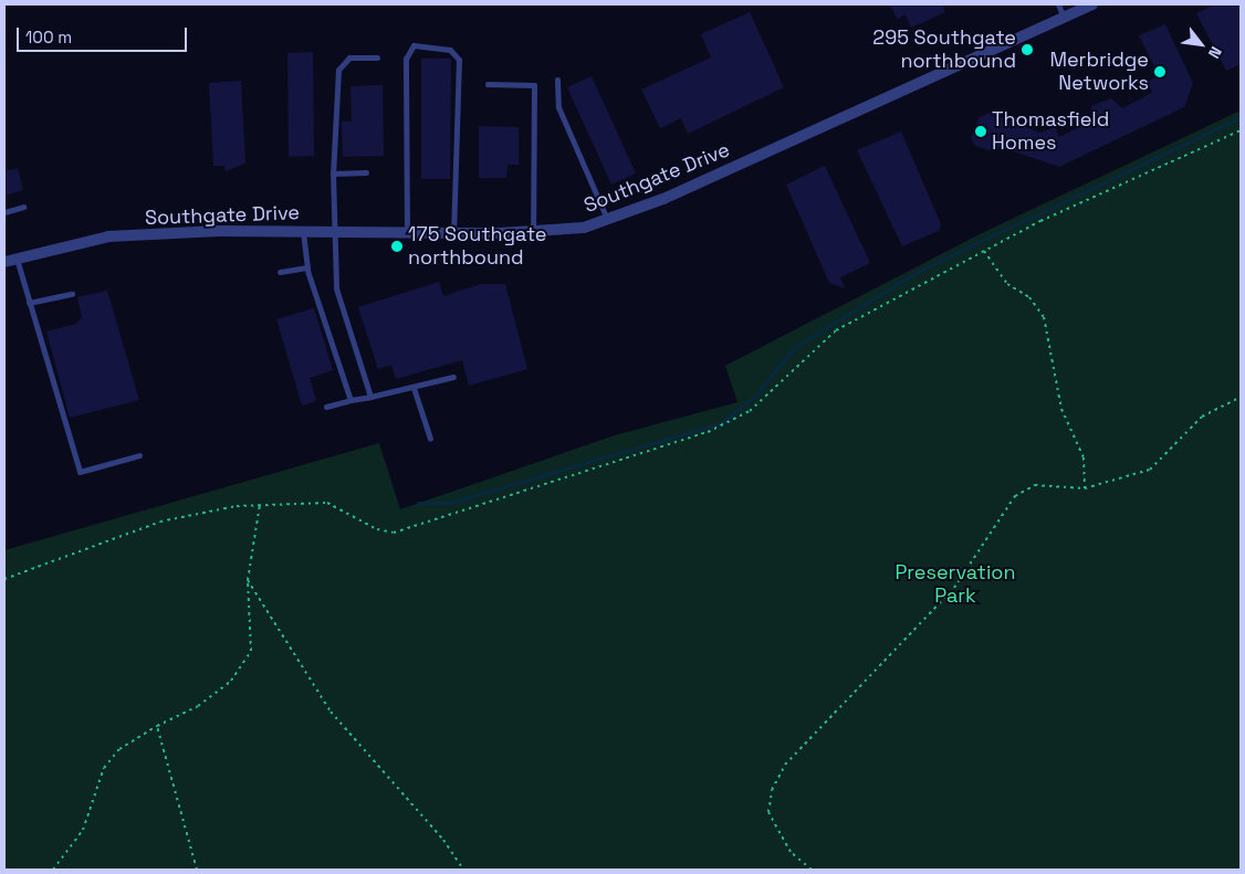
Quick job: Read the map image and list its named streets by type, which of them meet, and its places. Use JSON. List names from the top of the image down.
{
  "streets": {
    "street": ["Southgate Drive"]
  },
  "parks": ["Preservation Park"],
  "places": [
    "295 Southgate northbound",
    "Merbridge Networks",
    "Thomasfield Homes",
    "175 Southgate northbound"
  ],
  "scale_bar": "100 m",
  "north": "bottom right"
}
